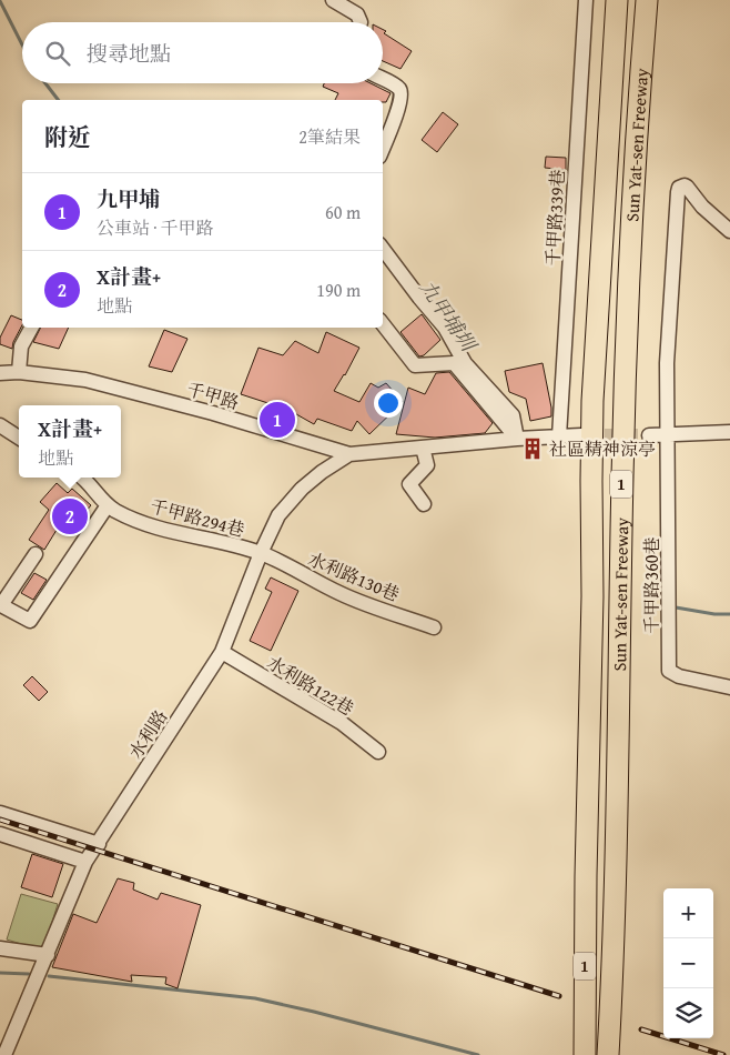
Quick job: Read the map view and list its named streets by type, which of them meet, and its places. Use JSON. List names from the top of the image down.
{
  "streets": {
    "highway": ["Sun Yat-sen Freeway", "1"],
    "street": [
      "千甲路339巷",
      "千甲路",
      "千甲路294巷",
      "水利路130巷",
      "千甲路360巷",
      "水利路122巷",
      "水利路"
    ]
  },
  "crossings": [
    ["千甲路339巷", "千甲路"],
    ["千甲路", "水利路"],
    ["千甲路294巷", "水利路130巷"],
    ["千甲路294巷", "水利路"],
    ["水利路130巷", "水利路"],
    ["水利路122巷", "水利路"]
  ],
  "water": ["九甲埔圳"],
  "places": {
    "building": ["社區精神涼亭"]
  },
  "page": {
    "search": "搜尋地點",
    "heading": ["附近", "2筆結果"],
    "list": [
      {
        "mark": "1",
        "name": "九甲埔",
        "note": "公車站 · 千甲路",
        "value": "60 m"
      },
      {
        "mark": "2",
        "name": "X計畫+",
        "note": "地點",
        "value": "190 m"
      }
    ],
    "pins": ["1", "2"],
    "popup": ["X計畫+", "地點"],
    "map_buttons": ["+", "−"]
  }
}
